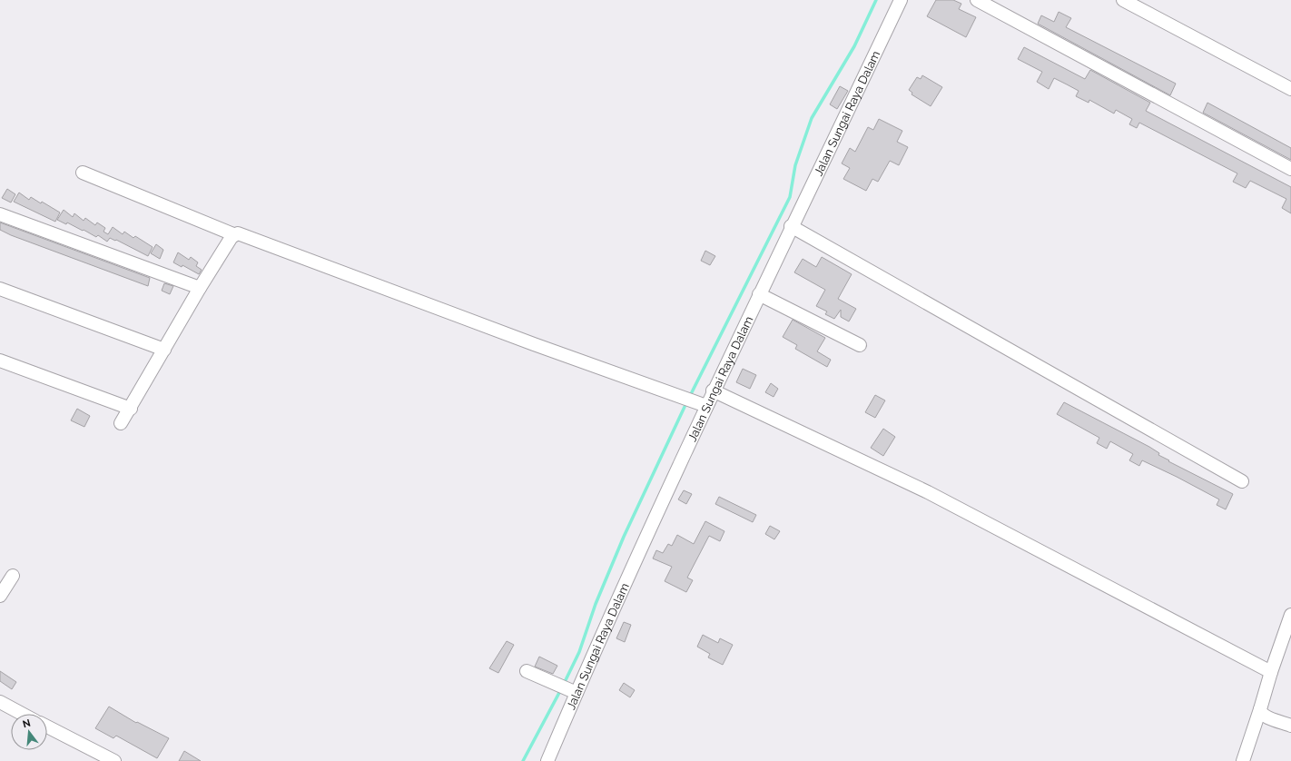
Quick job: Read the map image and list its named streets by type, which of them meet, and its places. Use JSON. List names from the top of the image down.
{
  "streets": {
    "street": ["Jalan Sungai Raya Dalam"]
  },
  "north": "top"
}
